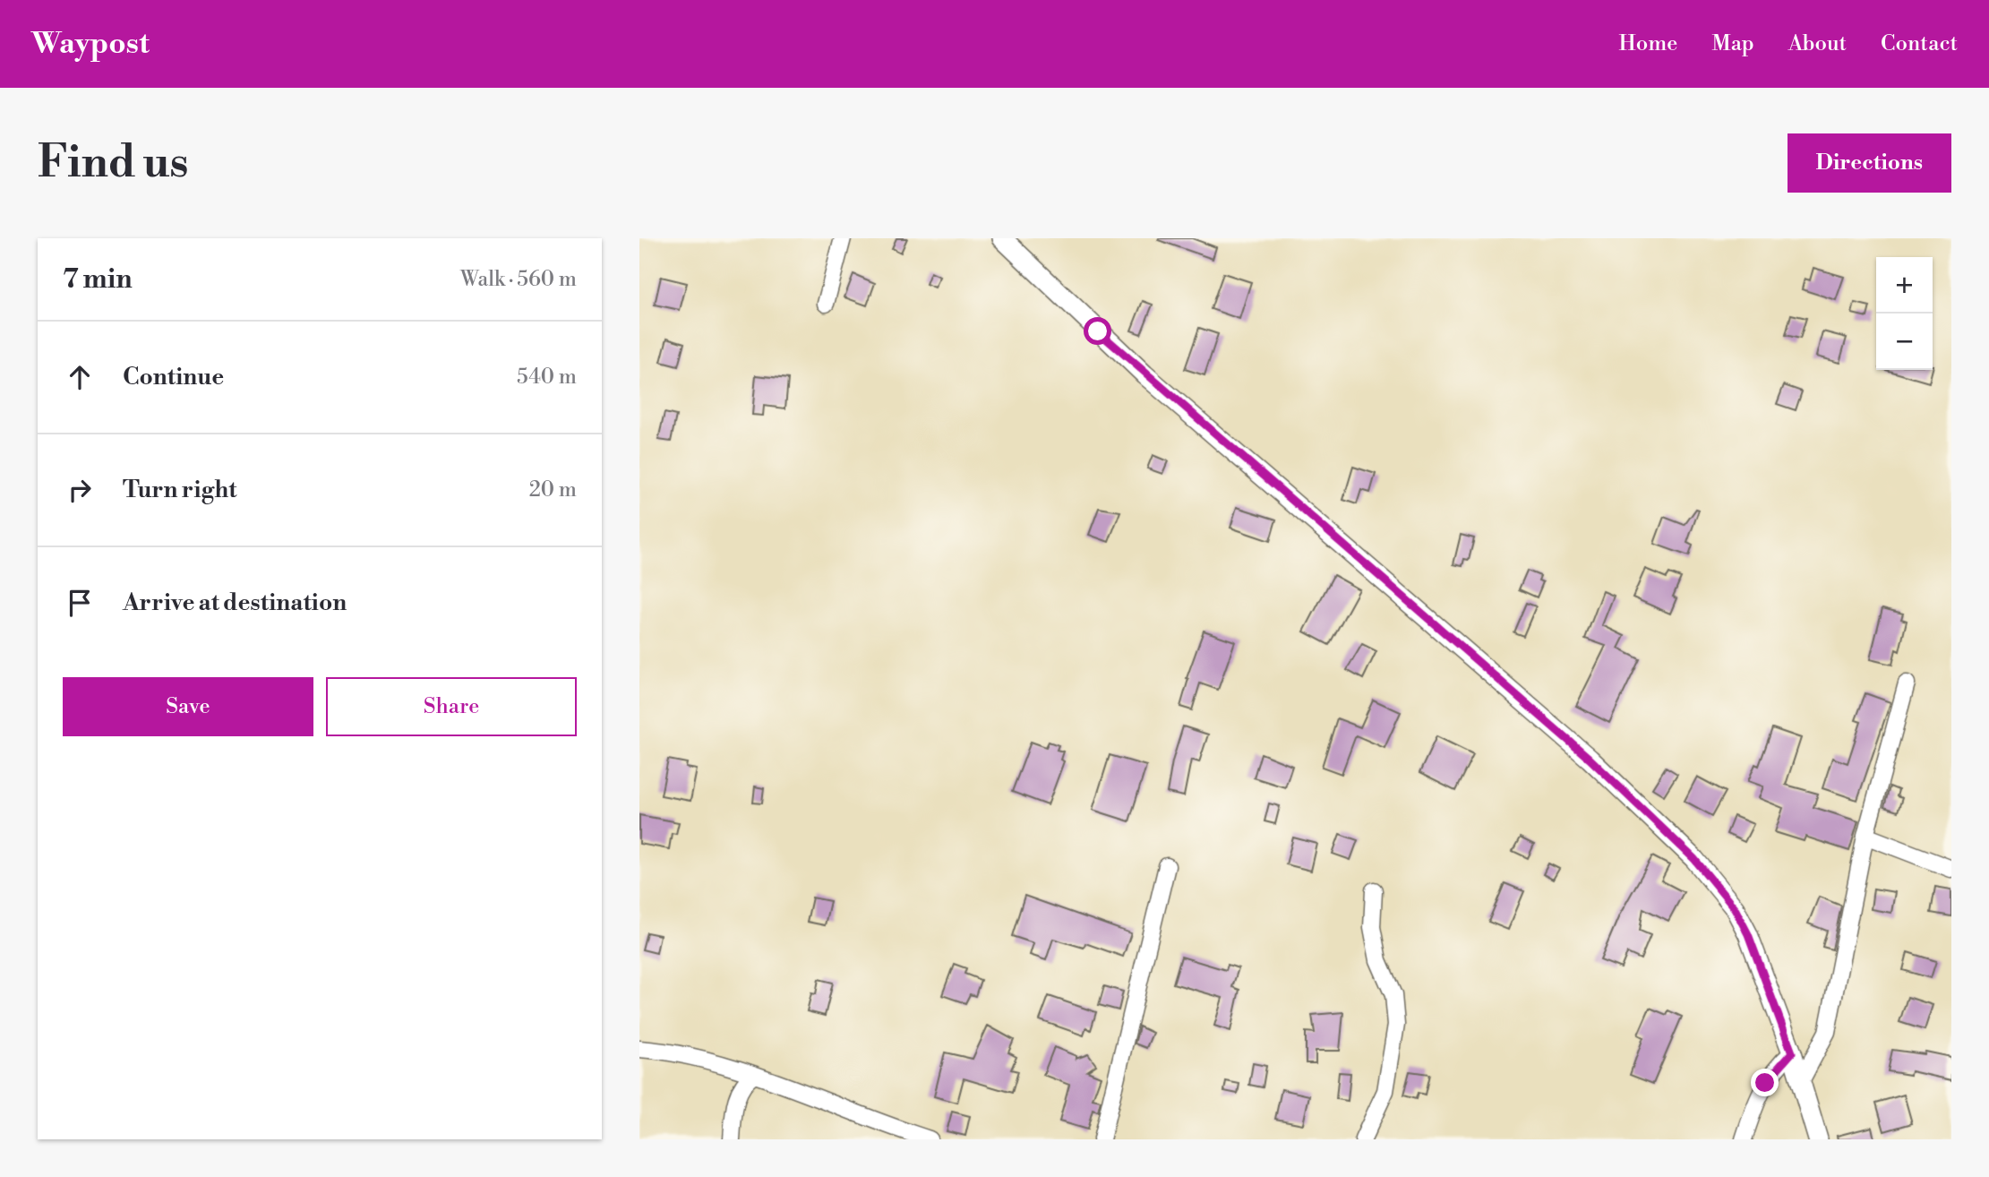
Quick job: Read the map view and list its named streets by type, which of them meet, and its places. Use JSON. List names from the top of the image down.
{
  "page": {
    "header": "Waypost",
    "nav": [
      "Home",
      "Map",
      "About",
      "Contact"
    ],
    "buttons": [
      "Directions",
      ["Save", "Share"]
    ],
    "title": "Find us",
    "heading": ["7 min", "Walk · 560 m"],
    "map_buttons": ["+", "−"],
    "list": [
      ["Continue", "540 m"],
      ["Turn right", "20 m"],
      "Arrive at destination"
    ]
  }
}
